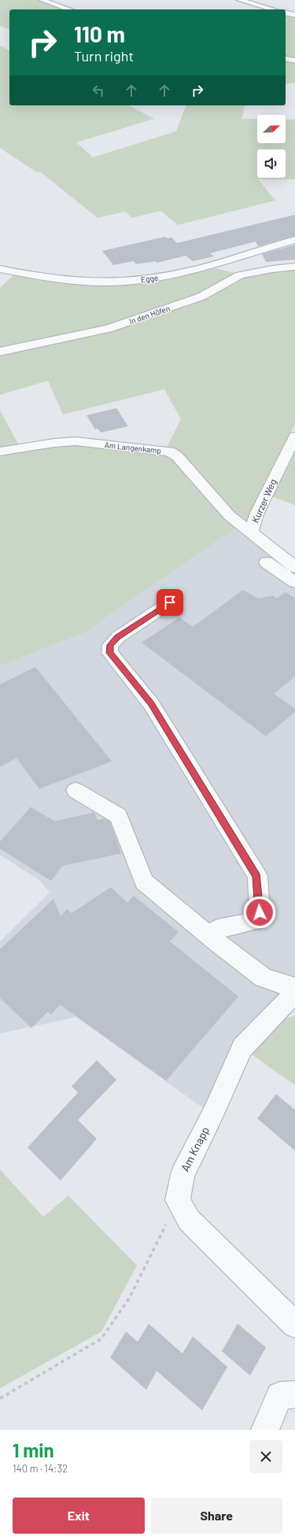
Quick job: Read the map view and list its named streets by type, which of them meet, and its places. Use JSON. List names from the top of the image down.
{
  "streets": {
    "street": [
      "Egge",
      "In den Höfen",
      "Am Langenkamp",
      "Kurzer Weg",
      "Am Knapp"
    ]
  },
  "crossings": [
    ["Am Langenkamp", "Kurzer Weg"]
  ],
  "north": "top right",
  "page": {
    "turn": ["110 m", "Turn right"],
    "heading": ["1 min", "140 m · 14:32"],
    "buttons": ["Exit", "Share"]
  }
}
